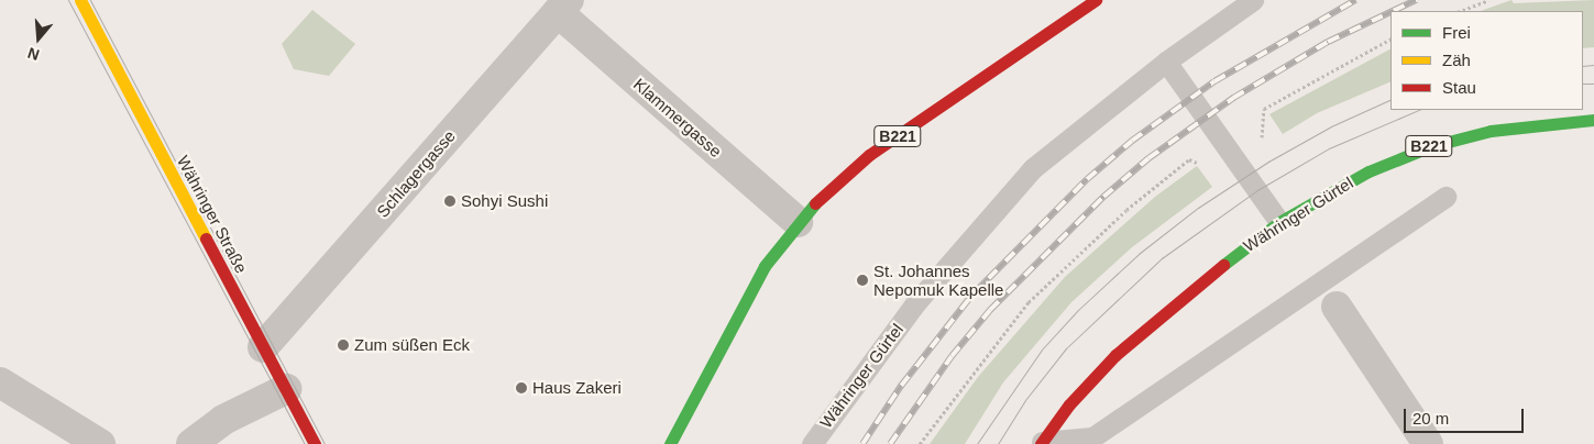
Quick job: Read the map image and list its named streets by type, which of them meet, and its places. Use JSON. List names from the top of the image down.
{
  "streets": {
    "main road": ["B221", "Währinger Straße", "Währinger Gürtel"],
    "street": ["Klammergasse", "Schlagergasse"]
  },
  "crossings": [
    ["Klammergasse", "B221"],
    ["Klammergasse", "Schlagergasse"],
    ["Schlagergasse", "Währinger Straße"]
  ],
  "places": [
    "Sohyi Sushi",
    "St. Johannes Nepomuk Kapelle",
    "Zum süßen Eck",
    "Haus Zakeri"
  ],
  "legend": ["Frei", "Zäh", "Stau"],
  "scale_bar": "20 m",
  "north": "bottom"
}
